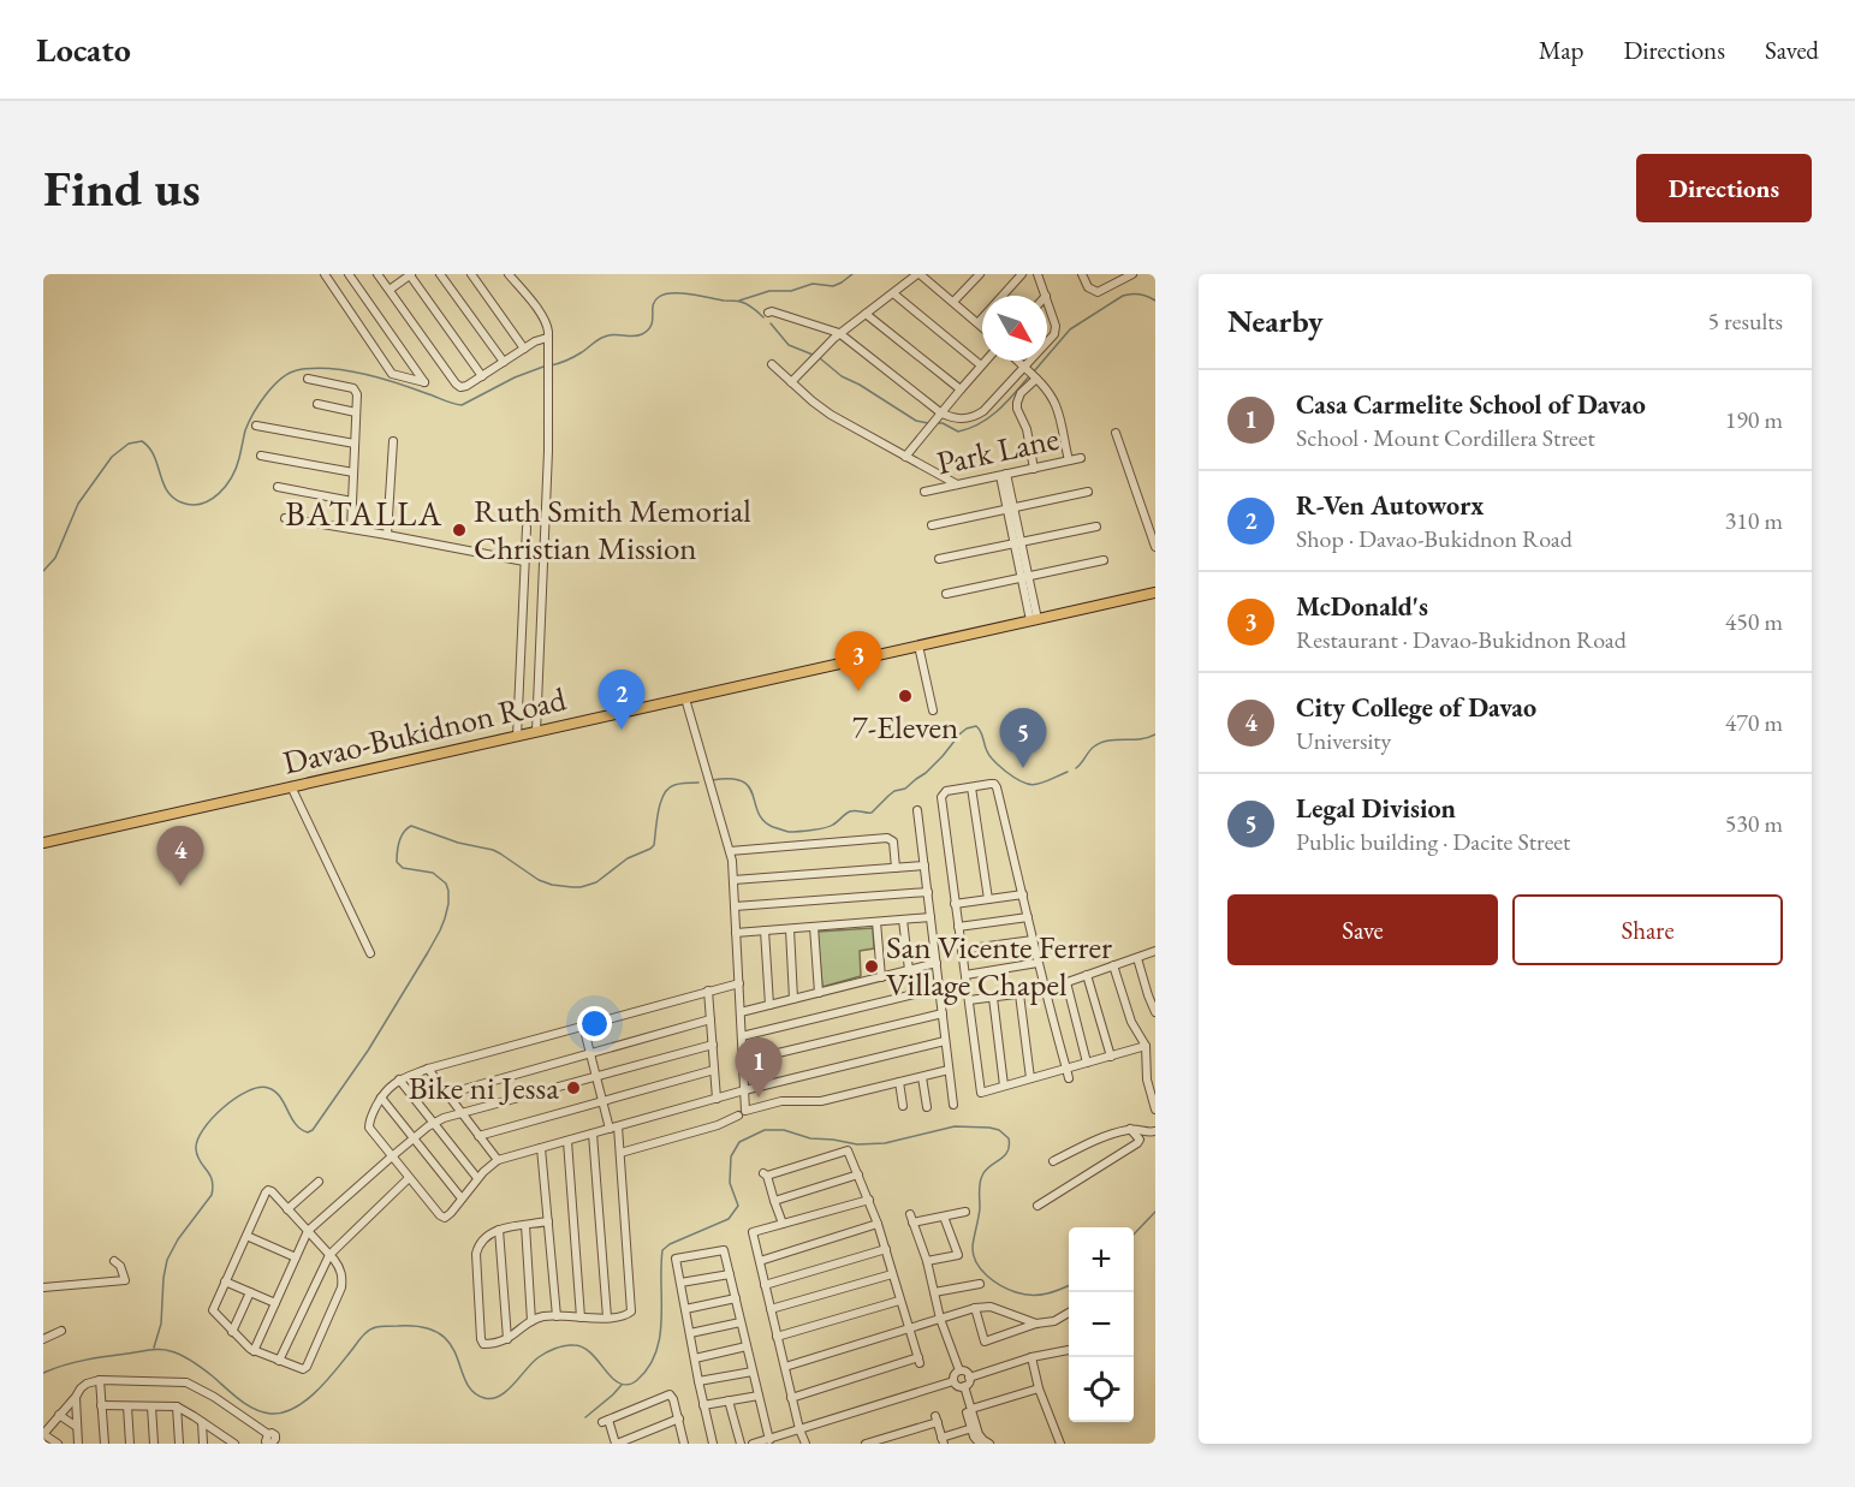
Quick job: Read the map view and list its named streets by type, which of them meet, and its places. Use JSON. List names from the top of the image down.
{
  "streets": {
    "highway": ["Davao-Bukidnon Road"],
    "street": ["Park Lane"]
  },
  "districts": ["BATALLA"],
  "places": [
    "Ruth Smith Memorial Christian Mission",
    "7-Eleven",
    "San Vicente Ferrer Village Chapel",
    "Bike ni Jessa"
  ],
  "north": "bottom right",
  "page": {
    "header": "Locato",
    "nav": ["Map", "Directions", "Saved"],
    "buttons": [
      "Directions",
      ["Save", "Share"]
    ],
    "title": "Find us",
    "heading": ["Nearby", "5 results"],
    "list": [
      {
        "mark": "1",
        "name": "Casa Carmelite School of Davao",
        "note": "School · Mount Cordillera Street",
        "value": "190 m"
      },
      {
        "mark": "2",
        "name": "R-Ven Autoworx",
        "note": "Shop · Davao-Bukidnon Road",
        "value": "310 m"
      },
      {
        "mark": "3",
        "name": "McDonald's",
        "note": "Restaurant · Davao-Bukidnon Road",
        "value": "450 m"
      },
      {
        "mark": "4",
        "name": "City College of Davao",
        "note": "University",
        "value": "470 m"
      },
      {
        "mark": "5",
        "name": "Legal Division",
        "note": "Public building · Dacite Street",
        "value": "530 m"
      }
    ],
    "pins": [
      "3",
      "2",
      "5",
      "4",
      "1"
    ],
    "map_buttons": ["+", "−"]
  }
}
